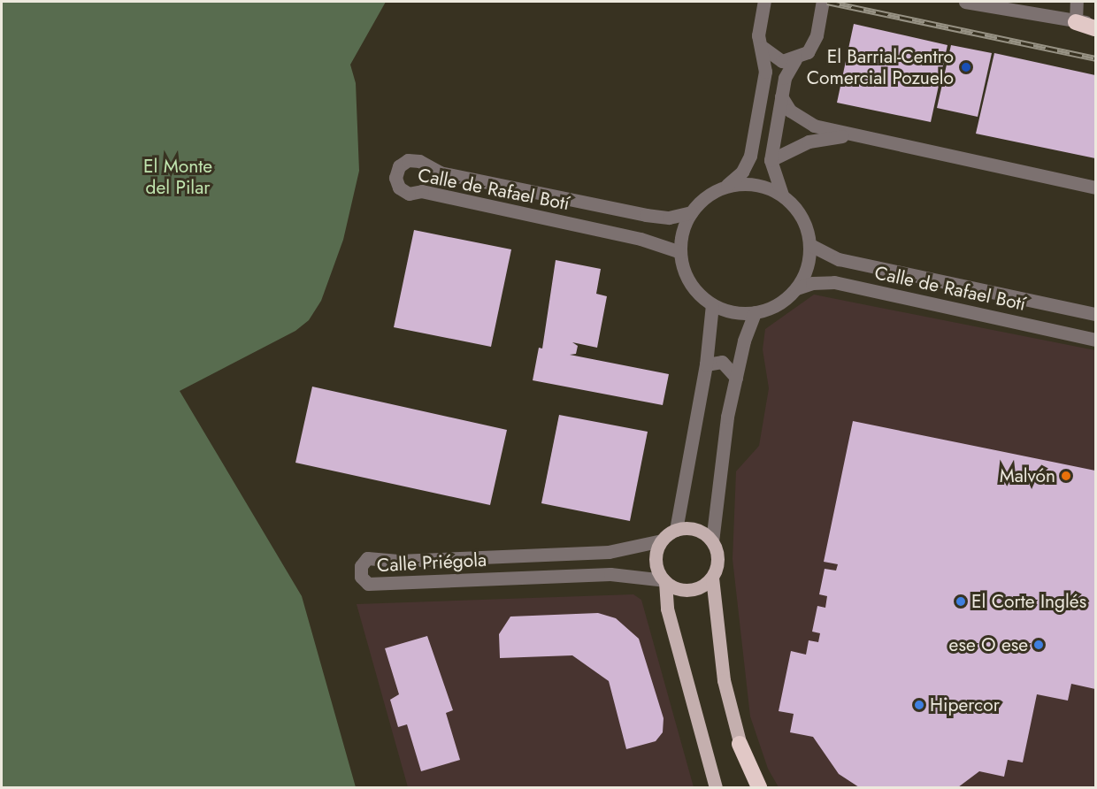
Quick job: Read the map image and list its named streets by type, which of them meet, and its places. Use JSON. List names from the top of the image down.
{
  "streets": {
    "street": ["Calle de Rafael Botí", "Calle Priégola"]
  },
  "parks": ["El Monte del Pilar"],
  "places": [
    "El Barrial-Centro Comercial Pozuelo",
    "Malvón",
    "El Corte Inglés",
    "ese O ese",
    "Hipercor"
  ]
}
